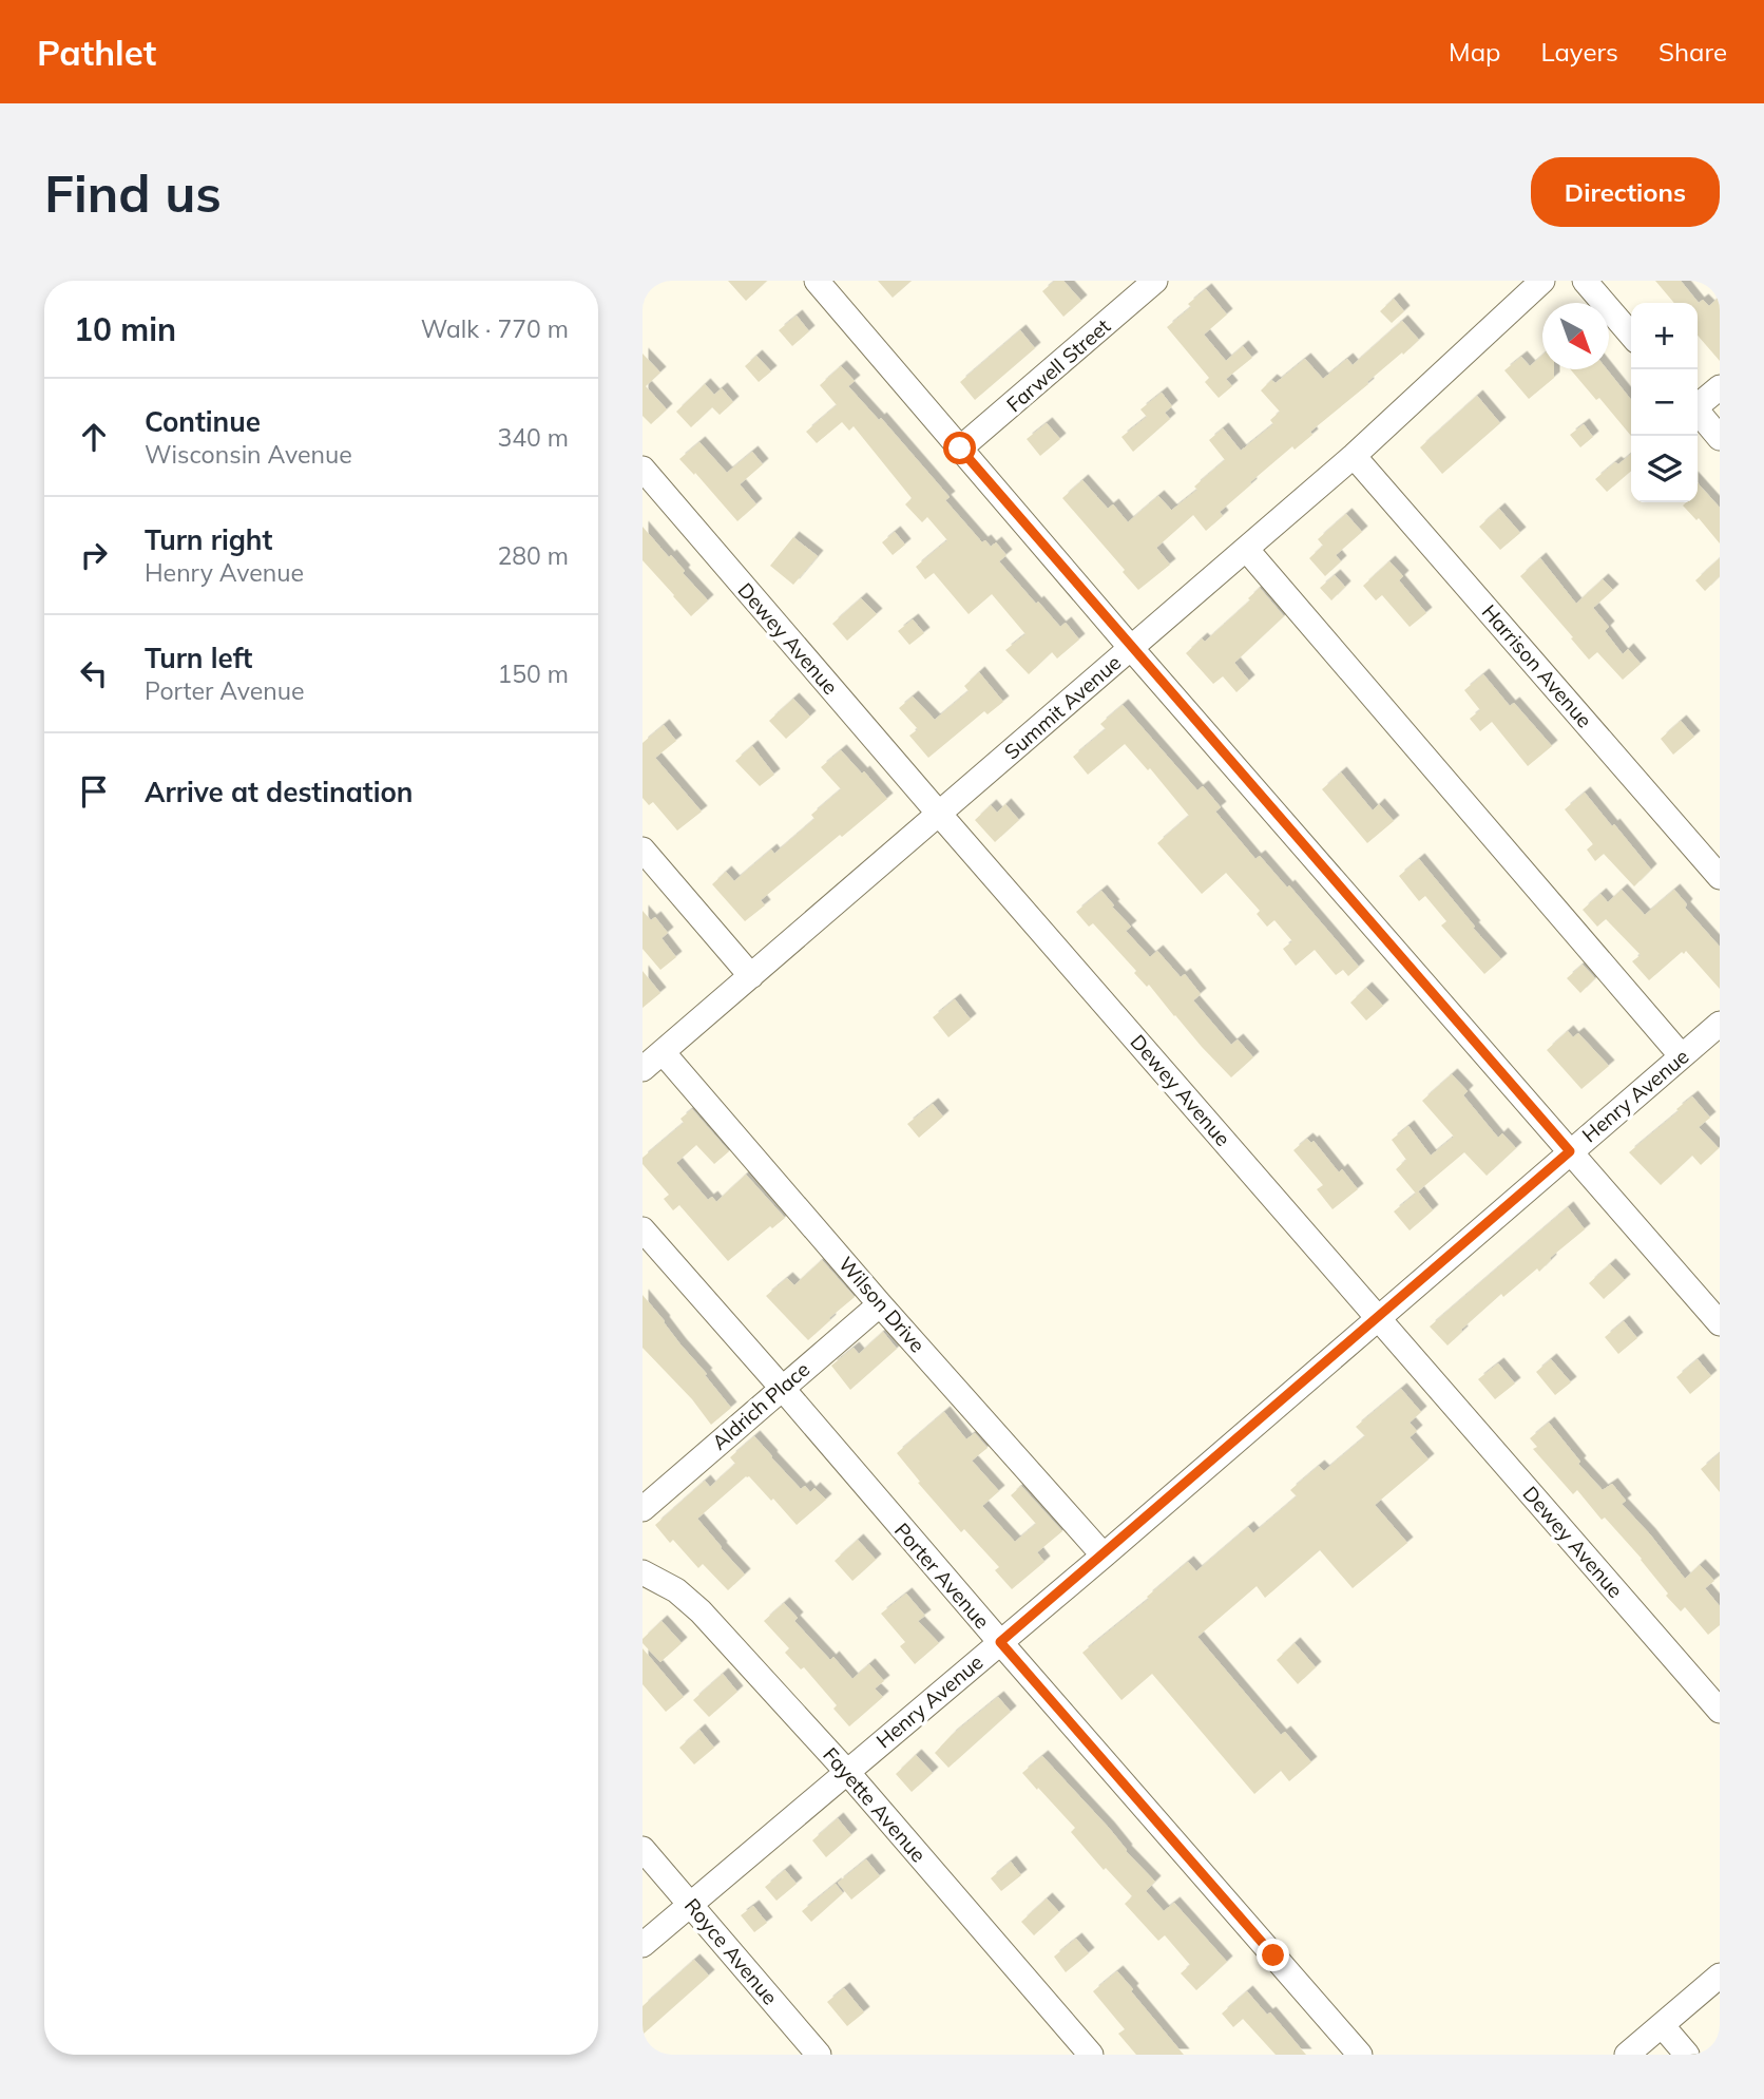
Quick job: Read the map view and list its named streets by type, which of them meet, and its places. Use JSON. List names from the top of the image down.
{
  "streets": {
    "street": [
      "Farwell Street",
      "Dewey Avenue",
      "Harrison Avenue",
      "Summit Avenue",
      "Henry Avenue",
      "Wilson Drive",
      "Aldrich Place",
      "Porter Avenue",
      "Fayette Avenue",
      "Royce Avenue"
    ]
  },
  "crossings": [
    ["Dewey Avenue", "Summit Avenue"],
    ["Dewey Avenue", "Henry Avenue"],
    ["Harrison Avenue", "Summit Avenue"],
    ["Summit Avenue", "Wilson Drive"],
    ["Henry Avenue", "Wilson Drive"],
    ["Henry Avenue", "Porter Avenue"],
    ["Henry Avenue", "Fayette Avenue"],
    ["Henry Avenue", "Royce Avenue"],
    ["Wilson Drive", "Aldrich Place"],
    ["Aldrich Place", "Porter Avenue"]
  ],
  "north": "bottom right",
  "page": {
    "header": "Pathlet",
    "nav": ["Map", "Layers", "Share"],
    "buttons": "Directions",
    "title": "Find us",
    "heading": ["10 min", "Walk · 770 m"],
    "map_buttons": ["+", "−"],
    "list": [
      ["Continue", "Wisconsin Avenue", "340 m"],
      ["Turn right", "Henry Avenue", "280 m"],
      ["Turn left", "Porter Avenue", "150 m"],
      "Arrive at destination"
    ]
  }
}
